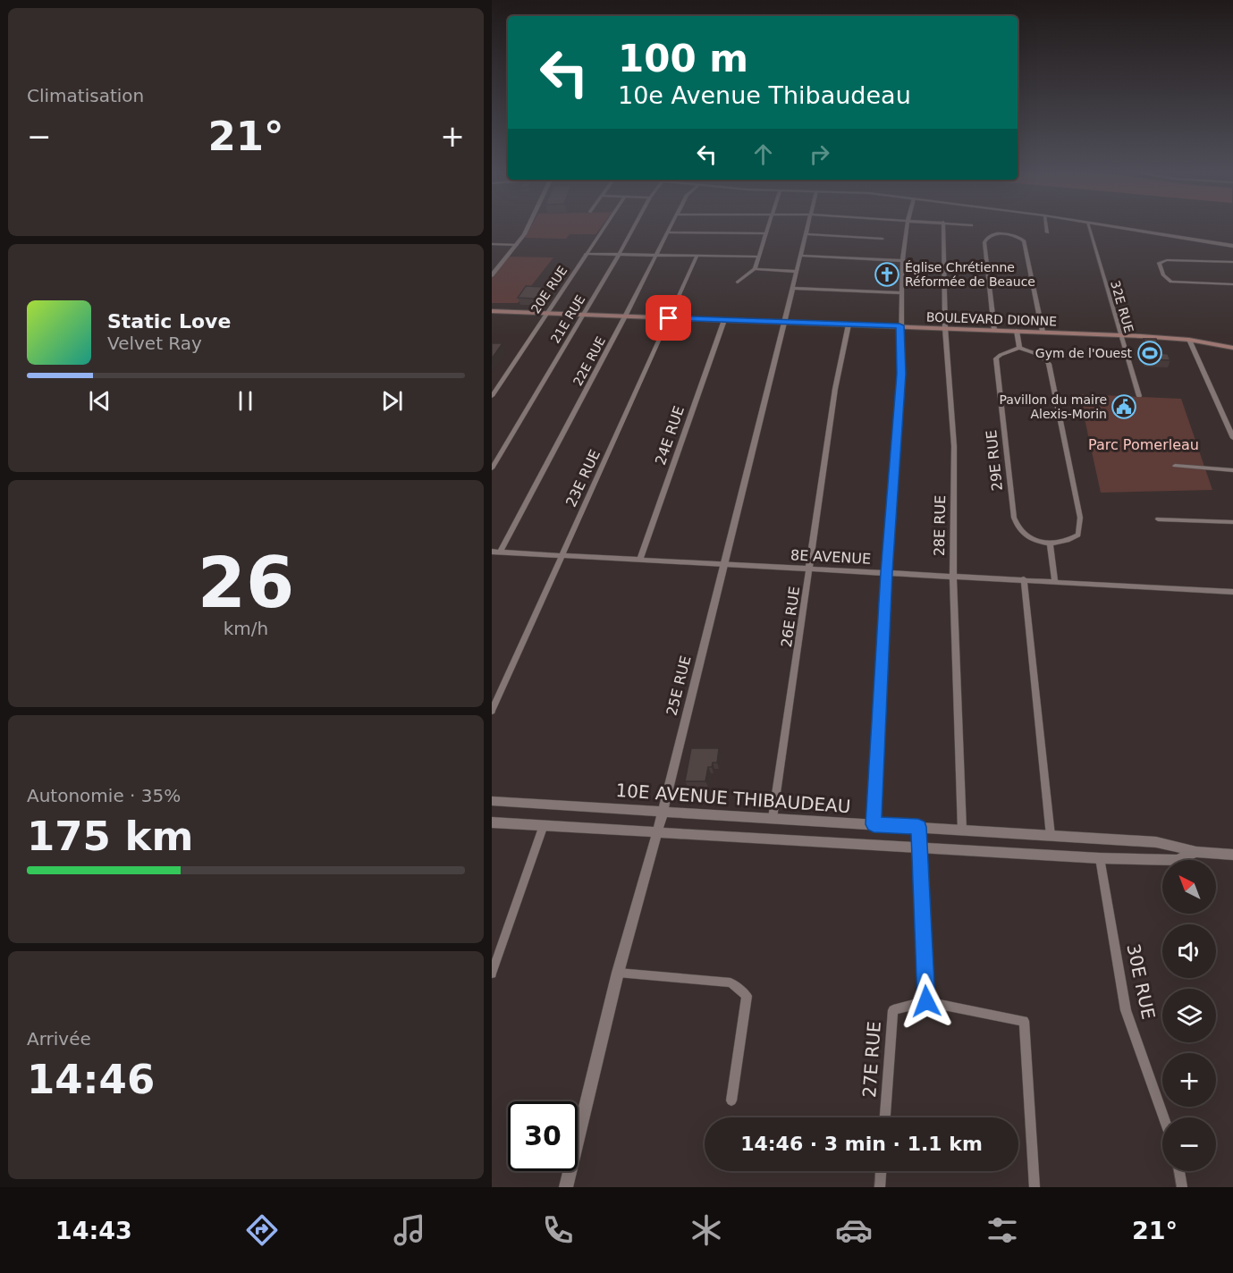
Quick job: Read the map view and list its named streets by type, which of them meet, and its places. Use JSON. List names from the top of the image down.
{
  "streets": {
    "main road": ["BOULEVARD DIONNE"],
    "street": [
      "20E RUE",
      "32E RUE",
      "21E RUE",
      "22E RUE",
      "24E RUE",
      "29E RUE",
      "23E RUE",
      "28E RUE",
      "8E AVENUE",
      "26E RUE",
      "25E RUE",
      "10E AVENUE THIBAUDEAU",
      "30E RUE",
      "27E RUE"
    ]
  },
  "crossings": [
    ["20E RUE", "BOULEVARD DIONNE"],
    ["32E RUE", "BOULEVARD DIONNE"],
    ["21E RUE", "BOULEVARD DIONNE"],
    ["BOULEVARD DIONNE", "22E RUE"],
    ["BOULEVARD DIONNE", "24E RUE"],
    ["BOULEVARD DIONNE", "23E RUE"],
    ["BOULEVARD DIONNE", "28E RUE"],
    ["BOULEVARD DIONNE", "26E RUE"],
    ["BOULEVARD DIONNE", "25E RUE"],
    ["22E RUE", "8E AVENUE"],
    ["24E RUE", "8E AVENUE"],
    ["23E RUE", "8E AVENUE"],
    ["28E RUE", "8E AVENUE"],
    ["28E RUE", "10E AVENUE THIBAUDEAU"],
    ["8E AVENUE", "26E RUE"],
    ["8E AVENUE", "25E RUE"],
    ["26E RUE", "10E AVENUE THIBAUDEAU"],
    ["25E RUE", "10E AVENUE THIBAUDEAU"],
    ["10E AVENUE THIBAUDEAU", "30E RUE"]
  ],
  "parks": ["Parc Pomerleau"],
  "places": {
    "church": ["Église Chrétienne Réformée de Beauce"],
    "sports": ["Gym de l'Ouest"],
    "public building": ["Pavillon du maire Alexis-Morin"]
  },
  "north": "top left",
  "page": {
    "tile": [
      "Climatisation",
      ["26", "km/h"],
      ["Autonomie · 35%", "175 km"],
      ["Arrivée", "14:46"]
    ],
    "turn": ["100 m", "10e Avenue Thibaudeau"],
    "heat": ["−", "21°", "+"],
    "song": ["Static Love", "Velvet Ray"],
    "map_buttons": ["+", "−"],
    "limit": "30",
    "trip": "14:46 · 3 min · 1.1 km",
    "tabs": ["14:43", "21°"]
  }
}
